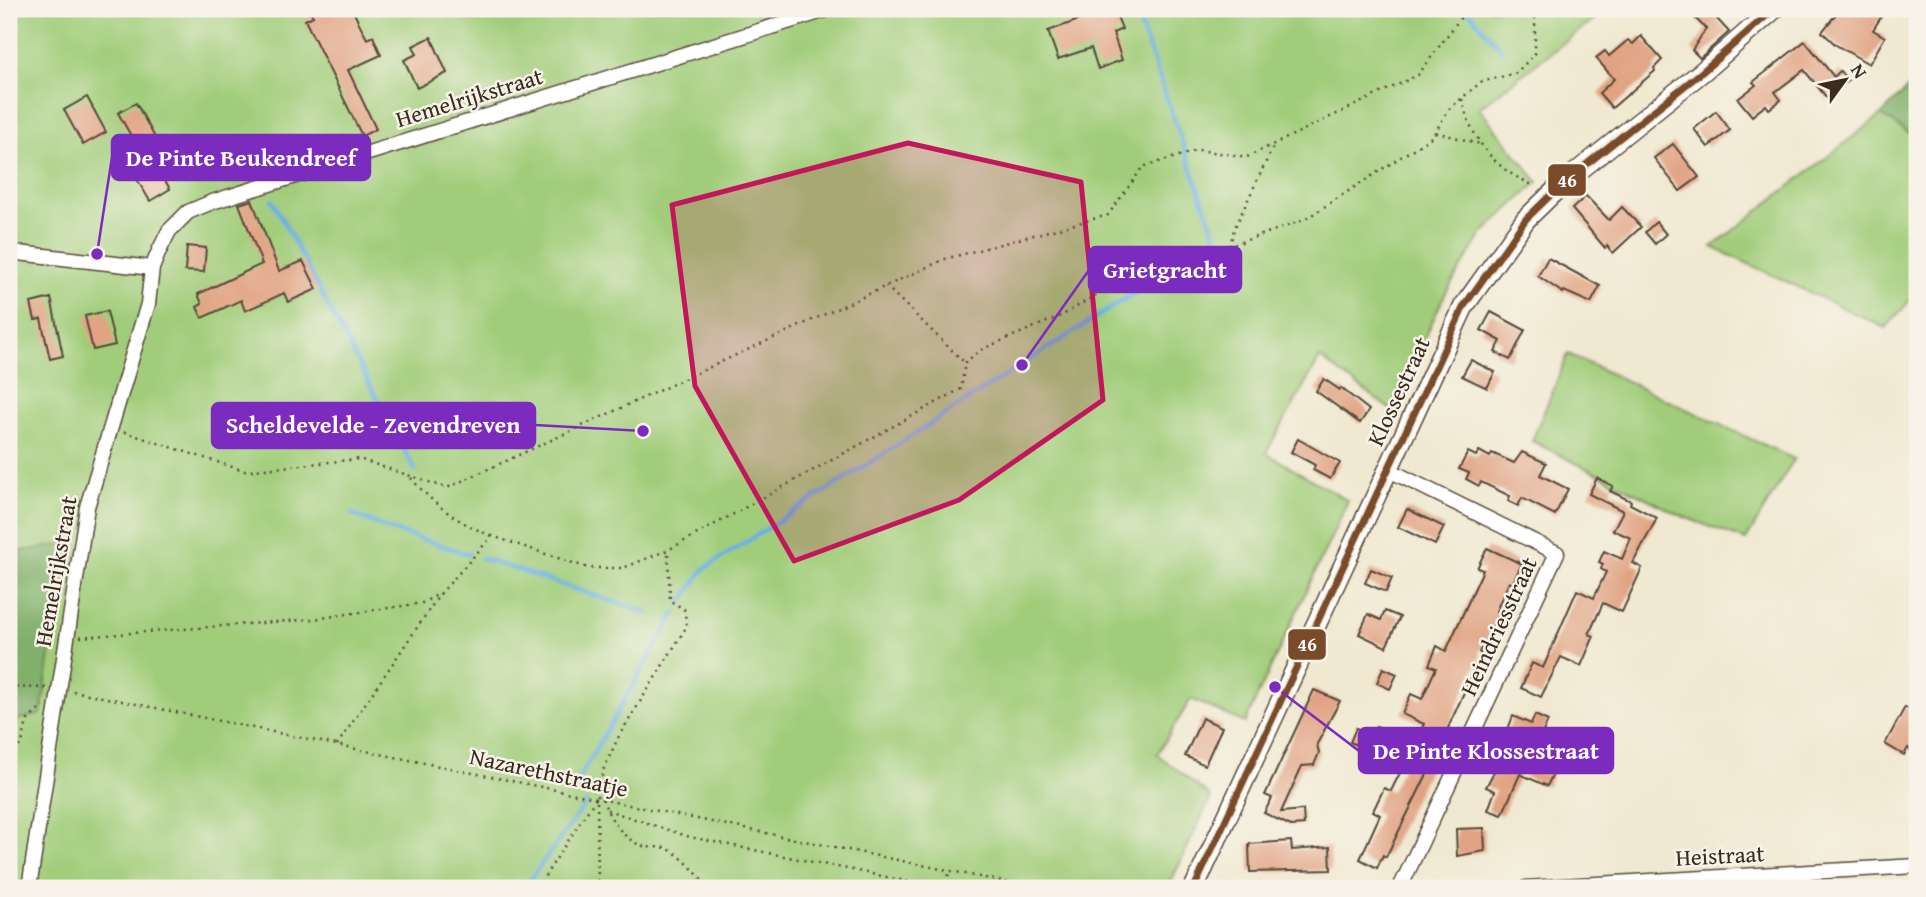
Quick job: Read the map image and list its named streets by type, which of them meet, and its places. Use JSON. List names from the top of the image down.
{
  "streets": {
    "street": [
      "Hemelrijkstraat",
      "Klossestraat",
      "Heindriesstraat",
      "Heistraat"
    ],
    "path": ["Nazarethstraatje"]
  },
  "crossings": [
    ["Hemelrijkstraat", "Nazarethstraatje"],
    ["Klossestraat", "Heindriesstraat"]
  ],
  "places": [
    "De Pinte Beukendreef",
    "Grietgracht",
    "Scheldevelde - Zevendreven",
    "De Pinte Klossestraat"
  ],
  "lines": ["transit line 46"],
  "north": "top right"
}
